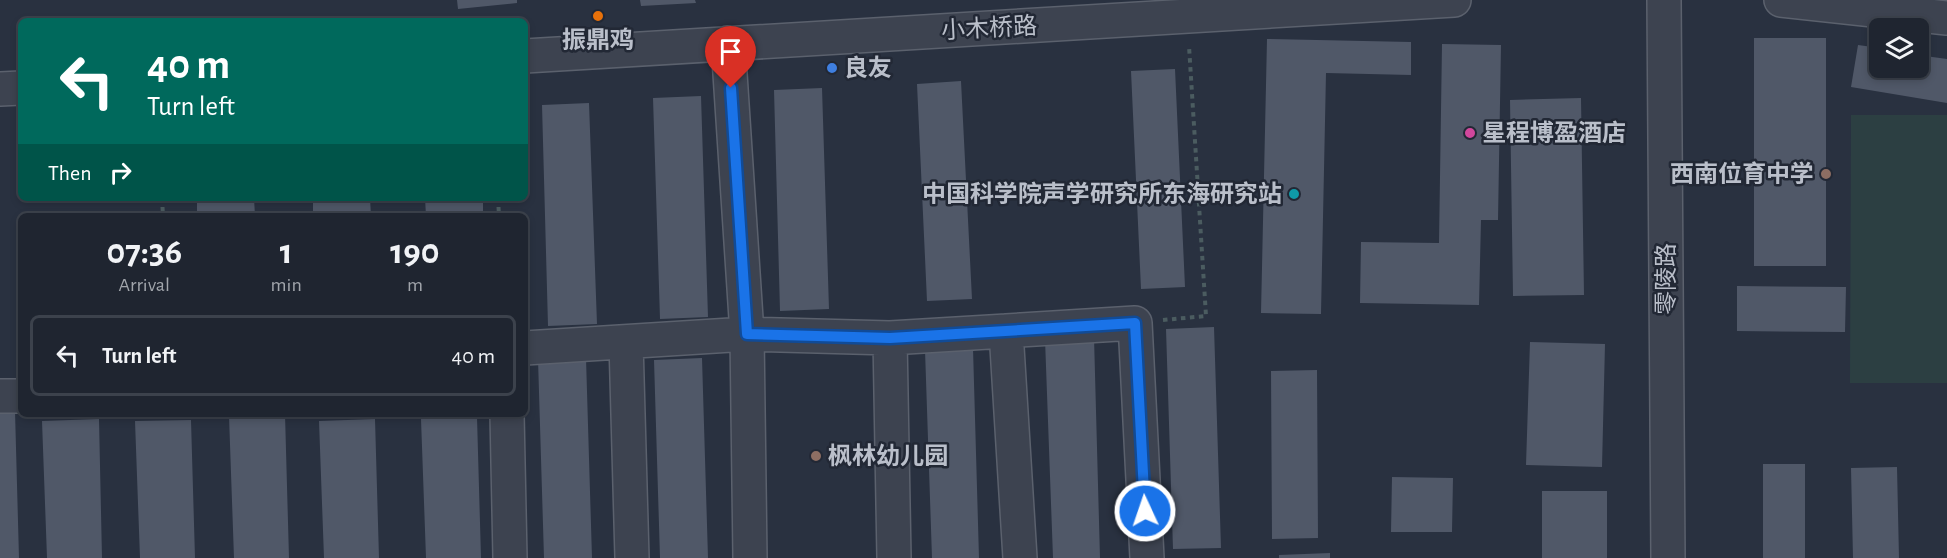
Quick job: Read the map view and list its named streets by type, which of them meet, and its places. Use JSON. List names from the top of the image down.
{
  "streets": {
    "street": ["小木桥路", "零陵路"]
  },
  "places": [
    "振鼎鸡",
    "良友",
    "星程博盈酒店",
    "西南位育中学",
    "中国科学院声学研究所东海研究站",
    "枫林幼儿园"
  ],
  "page": {
    "turn": ["40 m", "Turn left"],
    "then": "Then",
    "eta": [
      "07:36",
      "Arrival",
      "1",
      "min",
      "190",
      "m"
    ],
    "list": [
      {
        "name": "Turn left",
        "value": "40 m"
      }
    ]
  }
}
